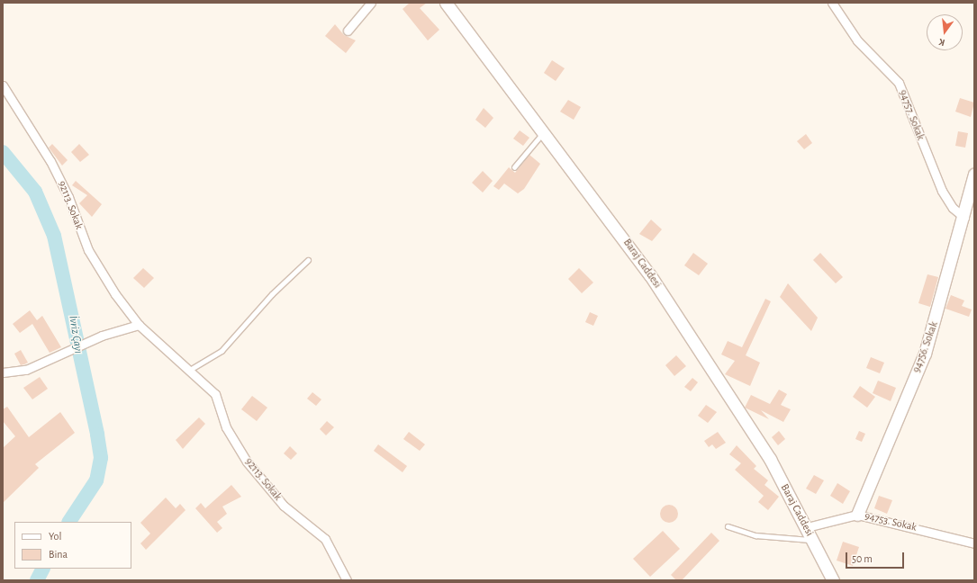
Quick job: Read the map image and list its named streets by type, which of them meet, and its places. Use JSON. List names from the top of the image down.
{
  "streets": {
    "main road": ["Baraj Caddesi", "94756. Sokak"],
    "street": ["94757. Sokak", "92113. Sokak", "94753. Sokak"]
  },
  "crossings": [
    ["94757. Sokak", "94756. Sokak"],
    ["Baraj Caddesi", "94753. Sokak"],
    ["94756. Sokak", "94753. Sokak"]
  ],
  "water": ["İvriz Çayı"],
  "legend": ["Yol", "Bina"],
  "scale_bar": "50 m",
  "north": "bottom"
}
